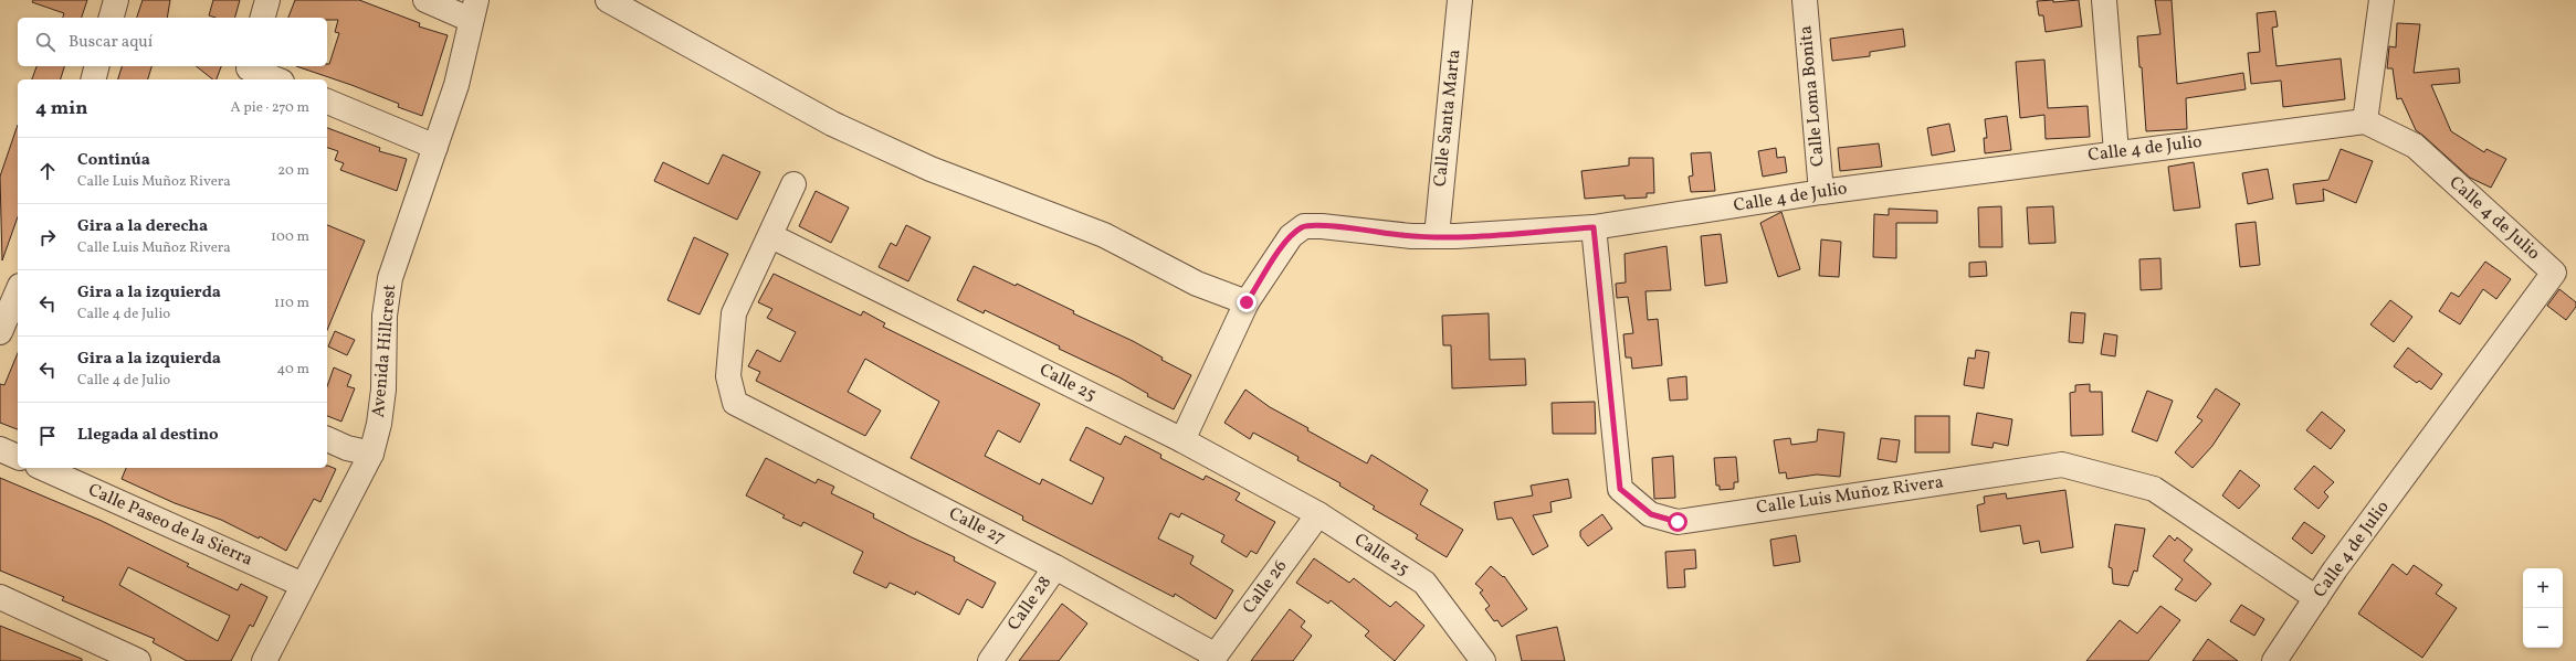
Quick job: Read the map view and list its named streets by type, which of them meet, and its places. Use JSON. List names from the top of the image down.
{
  "streets": {
    "street": [
      "Calle Loma Bonita",
      "Calle Santa Marta",
      "Calle 4 de Julio",
      "Avenida Hillcrest",
      "Calle 25",
      "Calle Luis Muñoz Rivera",
      "Calle Paseo de la Sierra",
      "Calle 27",
      "Calle 26",
      "Calle 28"
    ]
  },
  "crossings": [
    ["Calle Loma Bonita", "Calle 4 de Julio"],
    ["Calle Santa Marta", "Calle 4 de Julio"],
    ["Calle 4 de Julio", "Calle Luis Muñoz Rivera"],
    ["Avenida Hillcrest", "Calle Paseo de la Sierra"],
    ["Calle 25", "Calle 27"],
    ["Calle 25", "Calle 26"],
    ["Calle 27", "Calle 26"],
    ["Calle 27", "Calle 28"]
  ],
  "page": {
    "search": "Buscar aquí",
    "heading": ["4 min", "A pie · 270 m"],
    "list": [
      ["Continúa", "Calle Luis Muñoz Rivera", "20 m"],
      ["Gira a la derecha", "Calle Luis Muñoz Rivera", "100 m"],
      ["Gira a la izquierda", "Calle 4 de Julio", "110 m"],
      ["Gira a la izquierda", "Calle 4 de Julio", "40 m"],
      "Llegada al destino"
    ],
    "map_buttons": ["+", "−"]
  }
}
